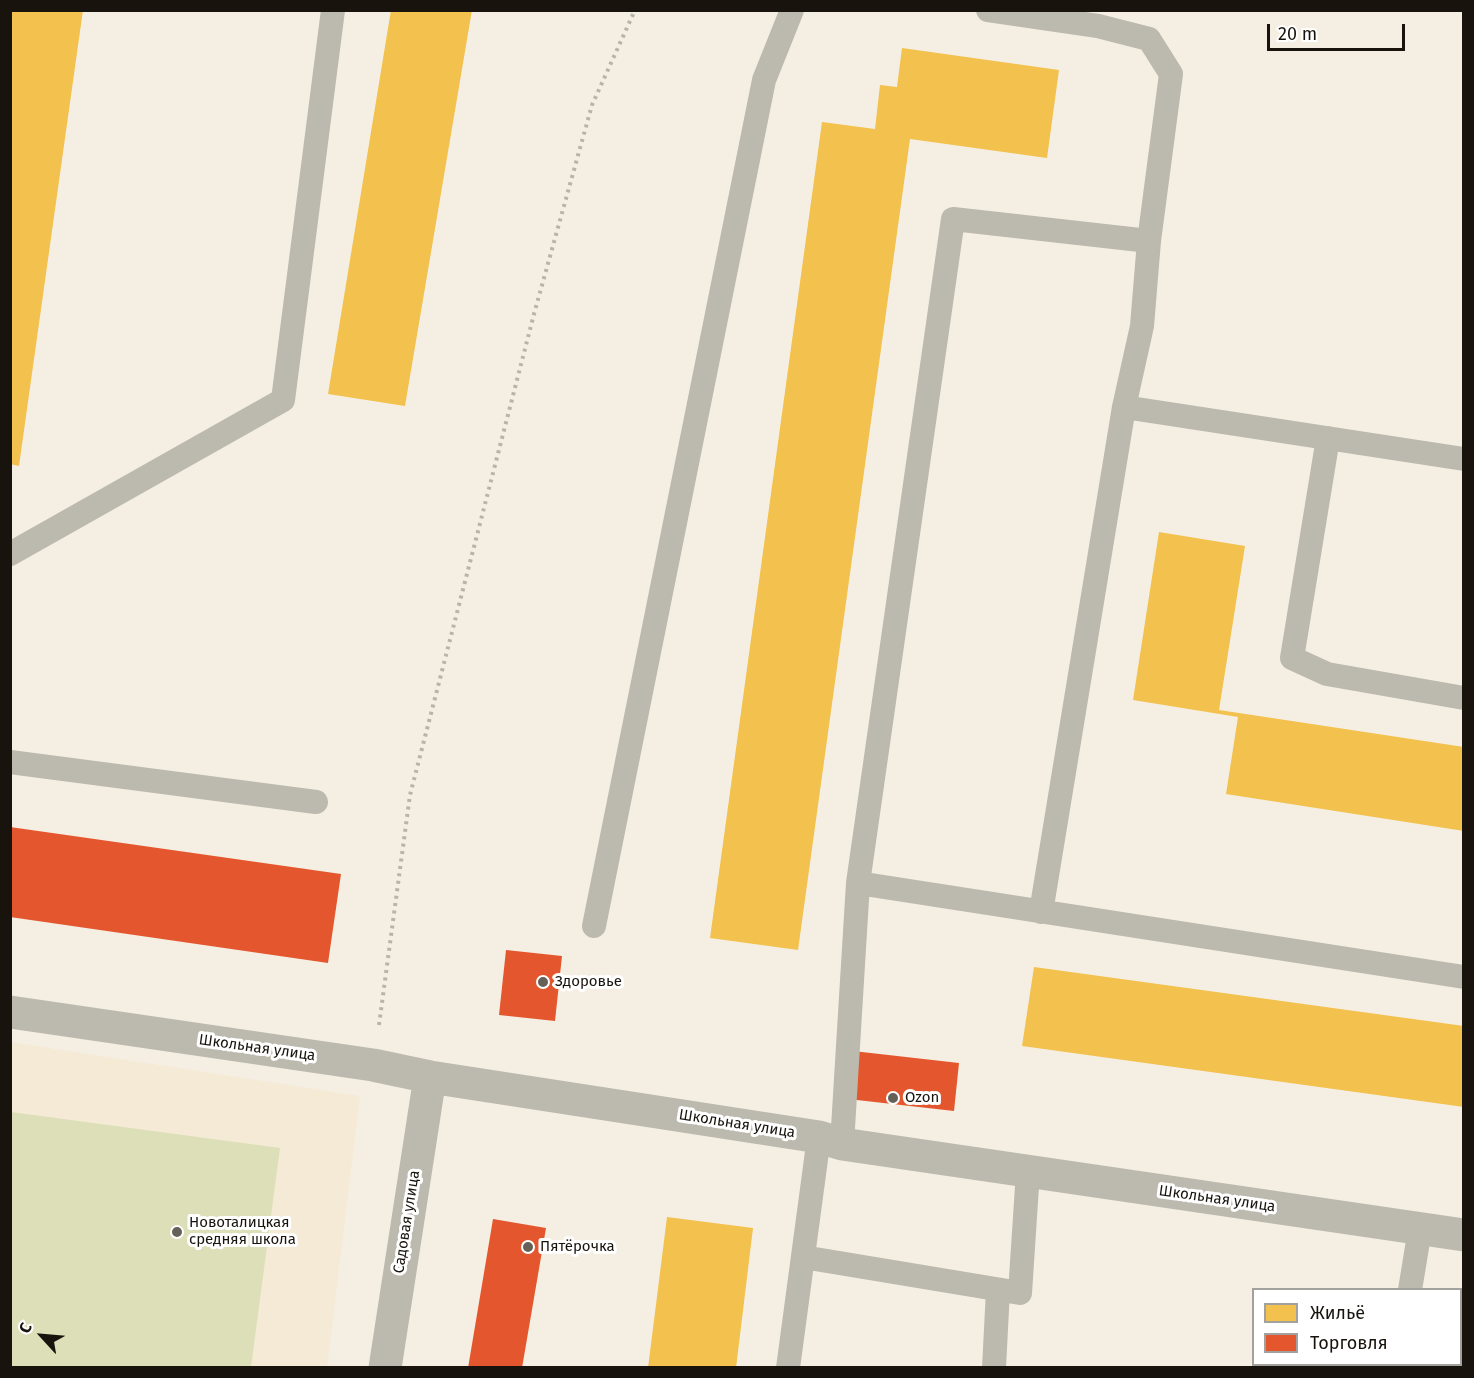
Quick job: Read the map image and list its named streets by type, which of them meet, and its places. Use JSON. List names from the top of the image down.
{
  "streets": {
    "street": ["Школьная улица", "Садовая улица"]
  },
  "crossings": [
    ["Школьная улица", "Садовая улица"]
  ],
  "places": [
    "Здоровье",
    "Ozon",
    "Новоталицкая средняя школа",
    "Пятёрочка"
  ],
  "legend": ["Жильё", "Торговля"],
  "scale_bar": "20 m",
  "north": "top left"
}
